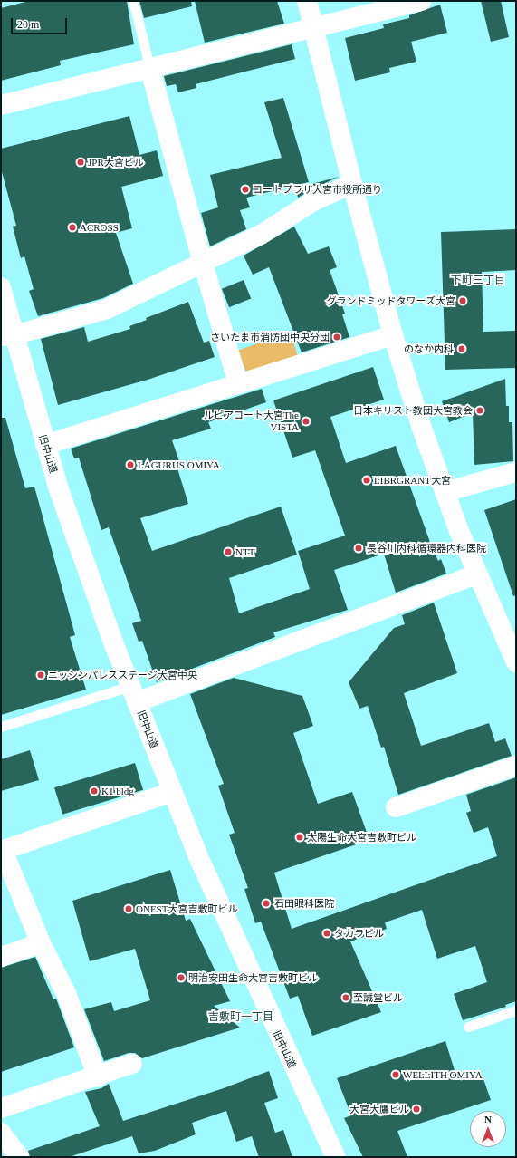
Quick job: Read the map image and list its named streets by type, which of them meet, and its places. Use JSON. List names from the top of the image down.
{
  "streets": {
    "street": ["旧中山道"]
  },
  "districts": ["下町三丁目", "吉敷町一丁目"],
  "places": [
    "JPR大宮ビル",
    "コートプラザ大宮市役所通り",
    "ACROSS",
    "グランドミッドタワーズ大宮",
    "さいたま市消防団中央分団",
    "のなか内科",
    "日本キリスト教団大宮教会",
    "ルピアコート大宮The VISTA",
    "LAGURUS OMIYA",
    "LIBRGRANT大宮",
    "長谷川内科循環器内科医院",
    "NTT",
    "ニッシンパレスステージ大宮中央",
    "K1 bldg",
    "太陽生命大宮吉敷町ビル",
    "石田眼科医院",
    "ONEST大宮吉敷町ビル",
    "タカラビル",
    "明治安田生命大宮吉敷町ビル",
    "至誠堂ビル",
    "WELLITH OMIYA",
    "大宮大鷹ビル"
  ],
  "scale_bar": "20 m",
  "north": "top"
}
